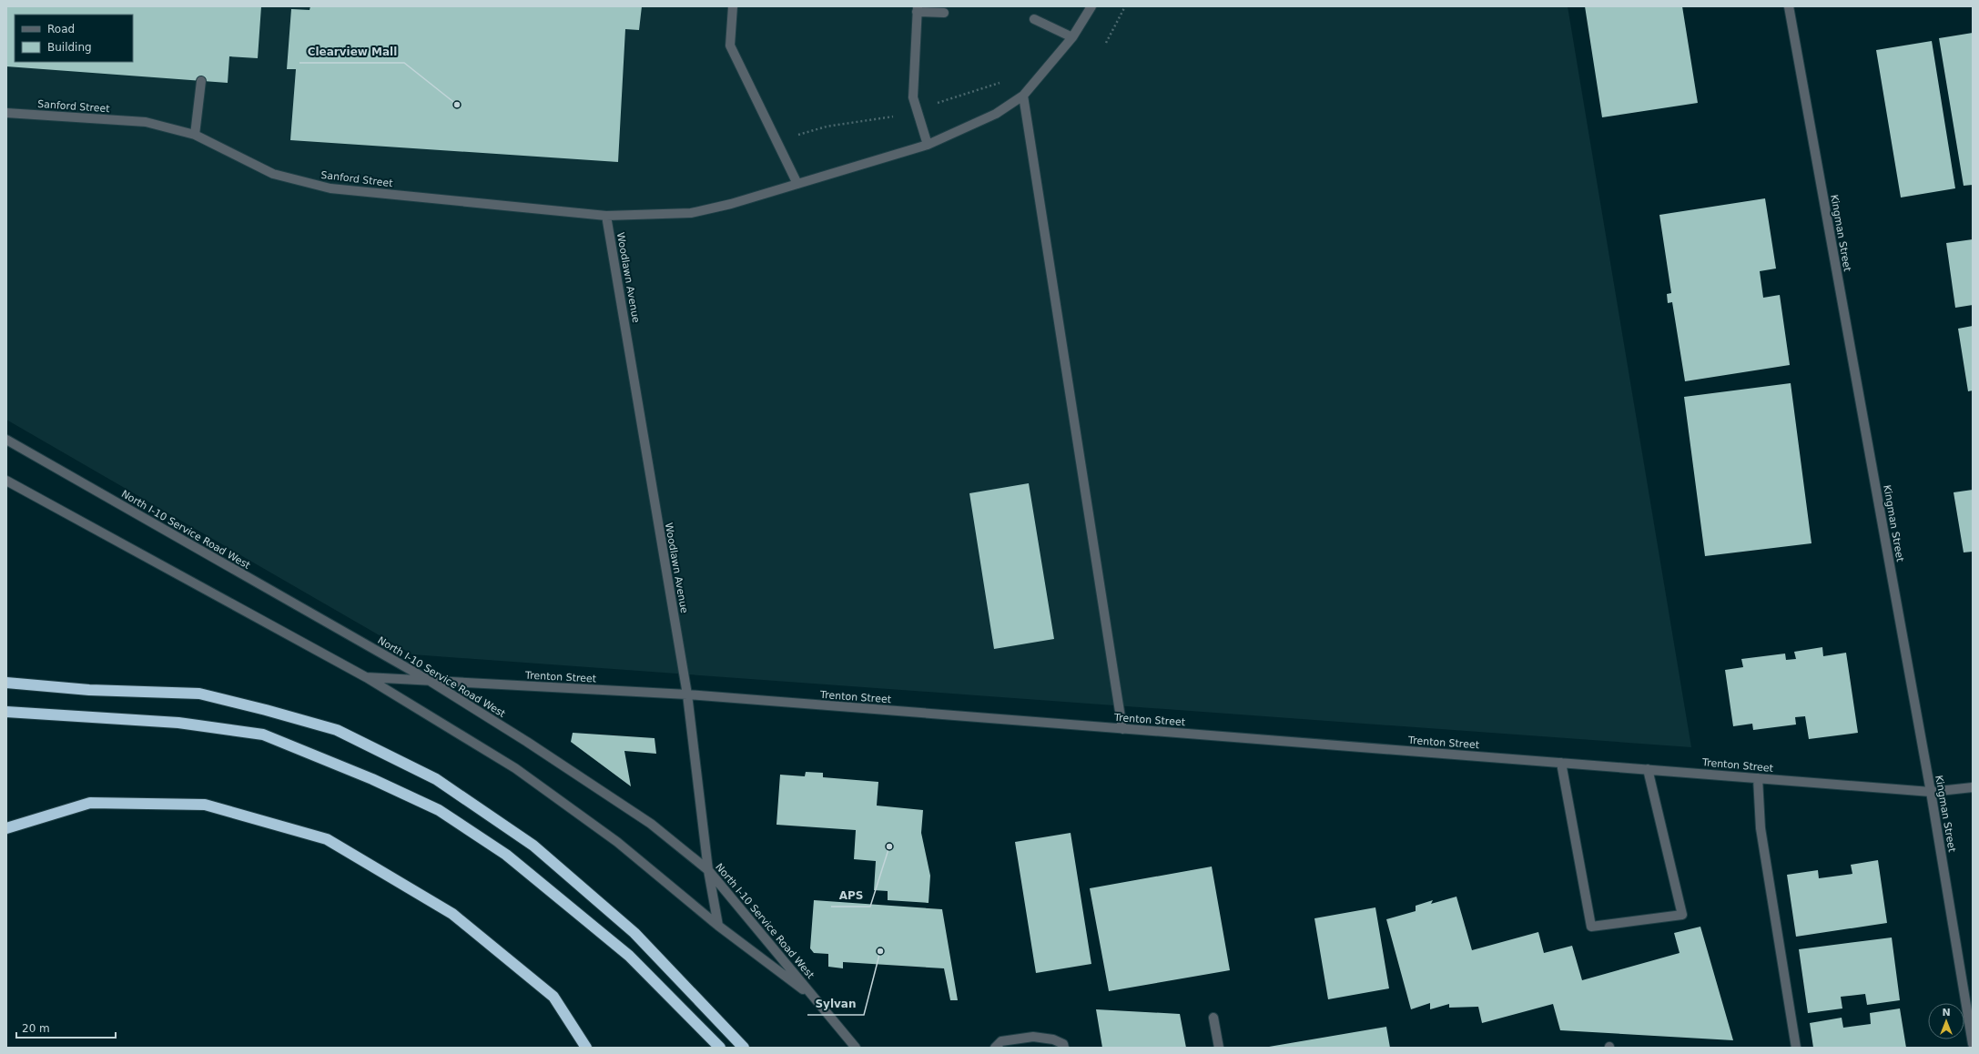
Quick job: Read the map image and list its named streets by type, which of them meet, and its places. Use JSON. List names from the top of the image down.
{
  "streets": {
    "street": [
      "Sanford Street",
      "Kingman Street",
      "Woodlawn Avenue",
      "North I-10 Service Road West",
      "Trenton Street"
    ]
  },
  "crossings": [
    ["Sanford Street", "Woodlawn Avenue"],
    ["Kingman Street", "Trenton Street"],
    ["Woodlawn Avenue", "North I-10 Service Road West"],
    ["Woodlawn Avenue", "Trenton Street"],
    ["North I-10 Service Road West", "Trenton Street"]
  ],
  "places": ["Clearview Mall", "APS", "Sylvan"],
  "legend": ["Road", "Building"],
  "scale_bar": "20 m",
  "north": "top"
}
